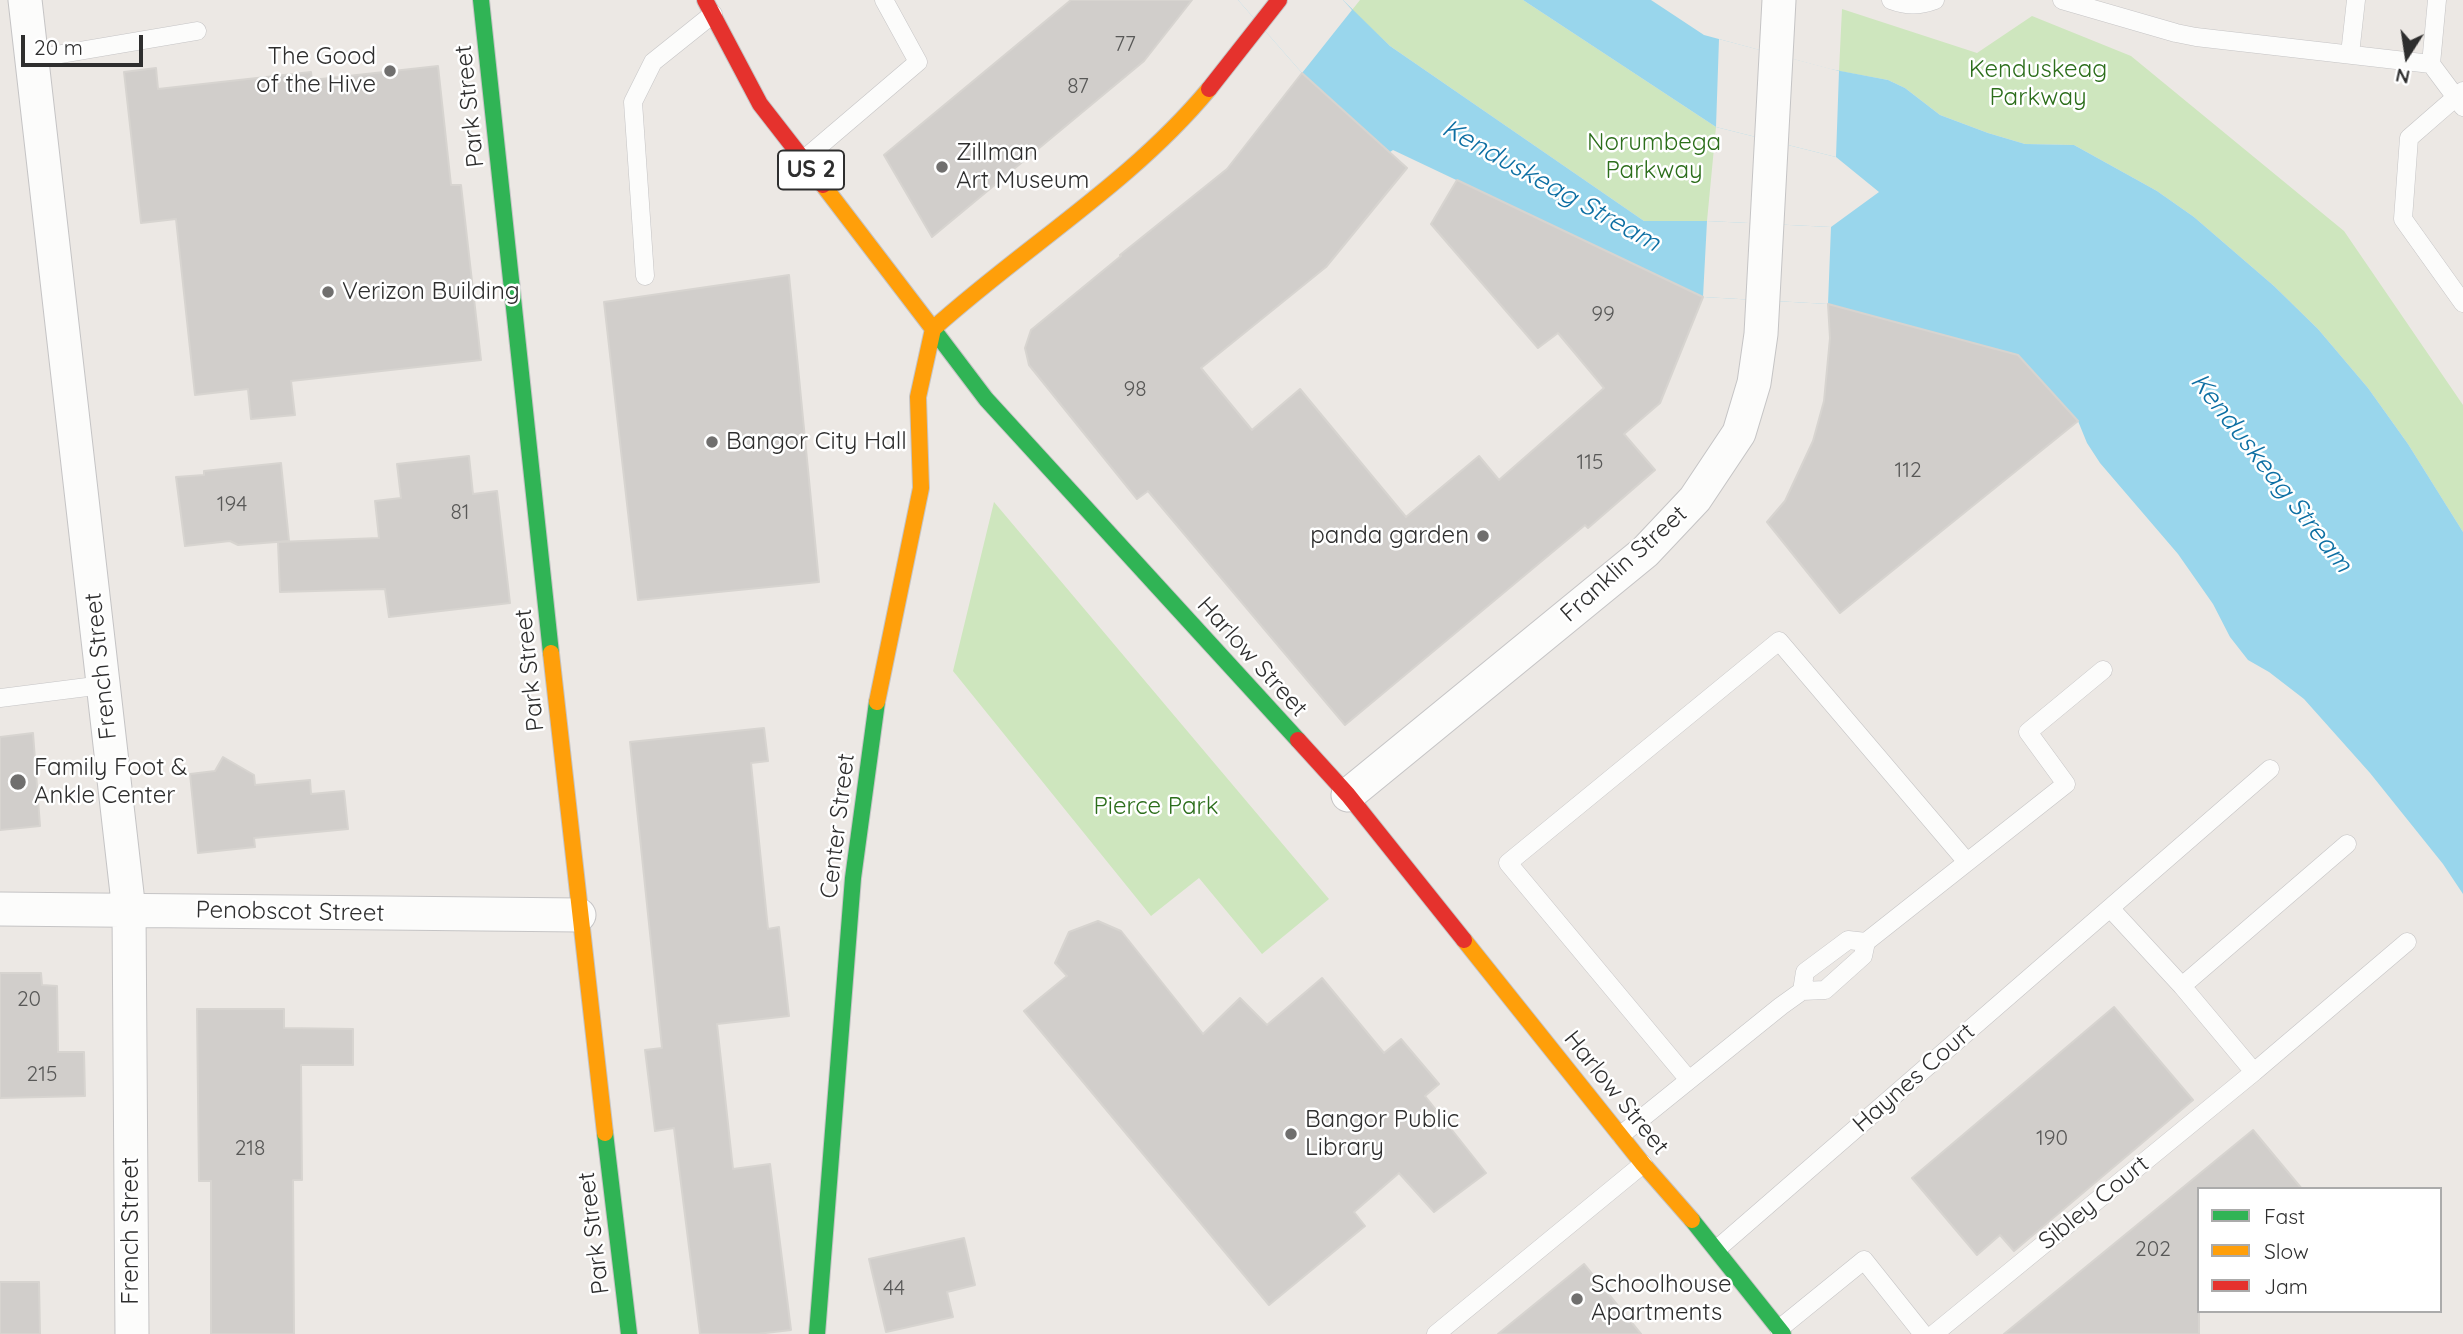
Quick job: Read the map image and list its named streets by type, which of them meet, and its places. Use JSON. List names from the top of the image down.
{
  "streets": {
    "street": [
      "Park Street",
      "US 2",
      "Franklin Street",
      "Harlow Street",
      "French Street",
      "Center Street",
      "Penobscot Street"
    ],
    "lane": ["Haynes Court", "Sibley Court"]
  },
  "crossings": [
    ["Park Street", "Penobscot Street"],
    ["Franklin Street", "Harlow Street"],
    ["Harlow Street", "Center Street"],
    ["Harlow Street", "Haynes Court"],
    ["French Street", "Penobscot Street"]
  ],
  "water": ["Kenduskeag Stream"],
  "parks": ["Kenduskeag Parkway", "Norumbega Parkway", "Pierce Park"],
  "places": [
    "The Good of the Hive",
    "Zillman Art Museum",
    "Verizon Building",
    "Bangor City Hall",
    "panda garden",
    "Family Foot & Ankle Center",
    "Bangor Public Library",
    "Schoolhouse Apartments"
  ],
  "house_numbers": [
    "77",
    "87",
    "99",
    "98",
    "115",
    "112",
    "194",
    "81",
    "20",
    "215",
    "190",
    "218",
    "202",
    "44"
  ],
  "legend": ["Fast", "Slow", "Jam"],
  "scale_bar": "20 m",
  "north": "bottom"
}
